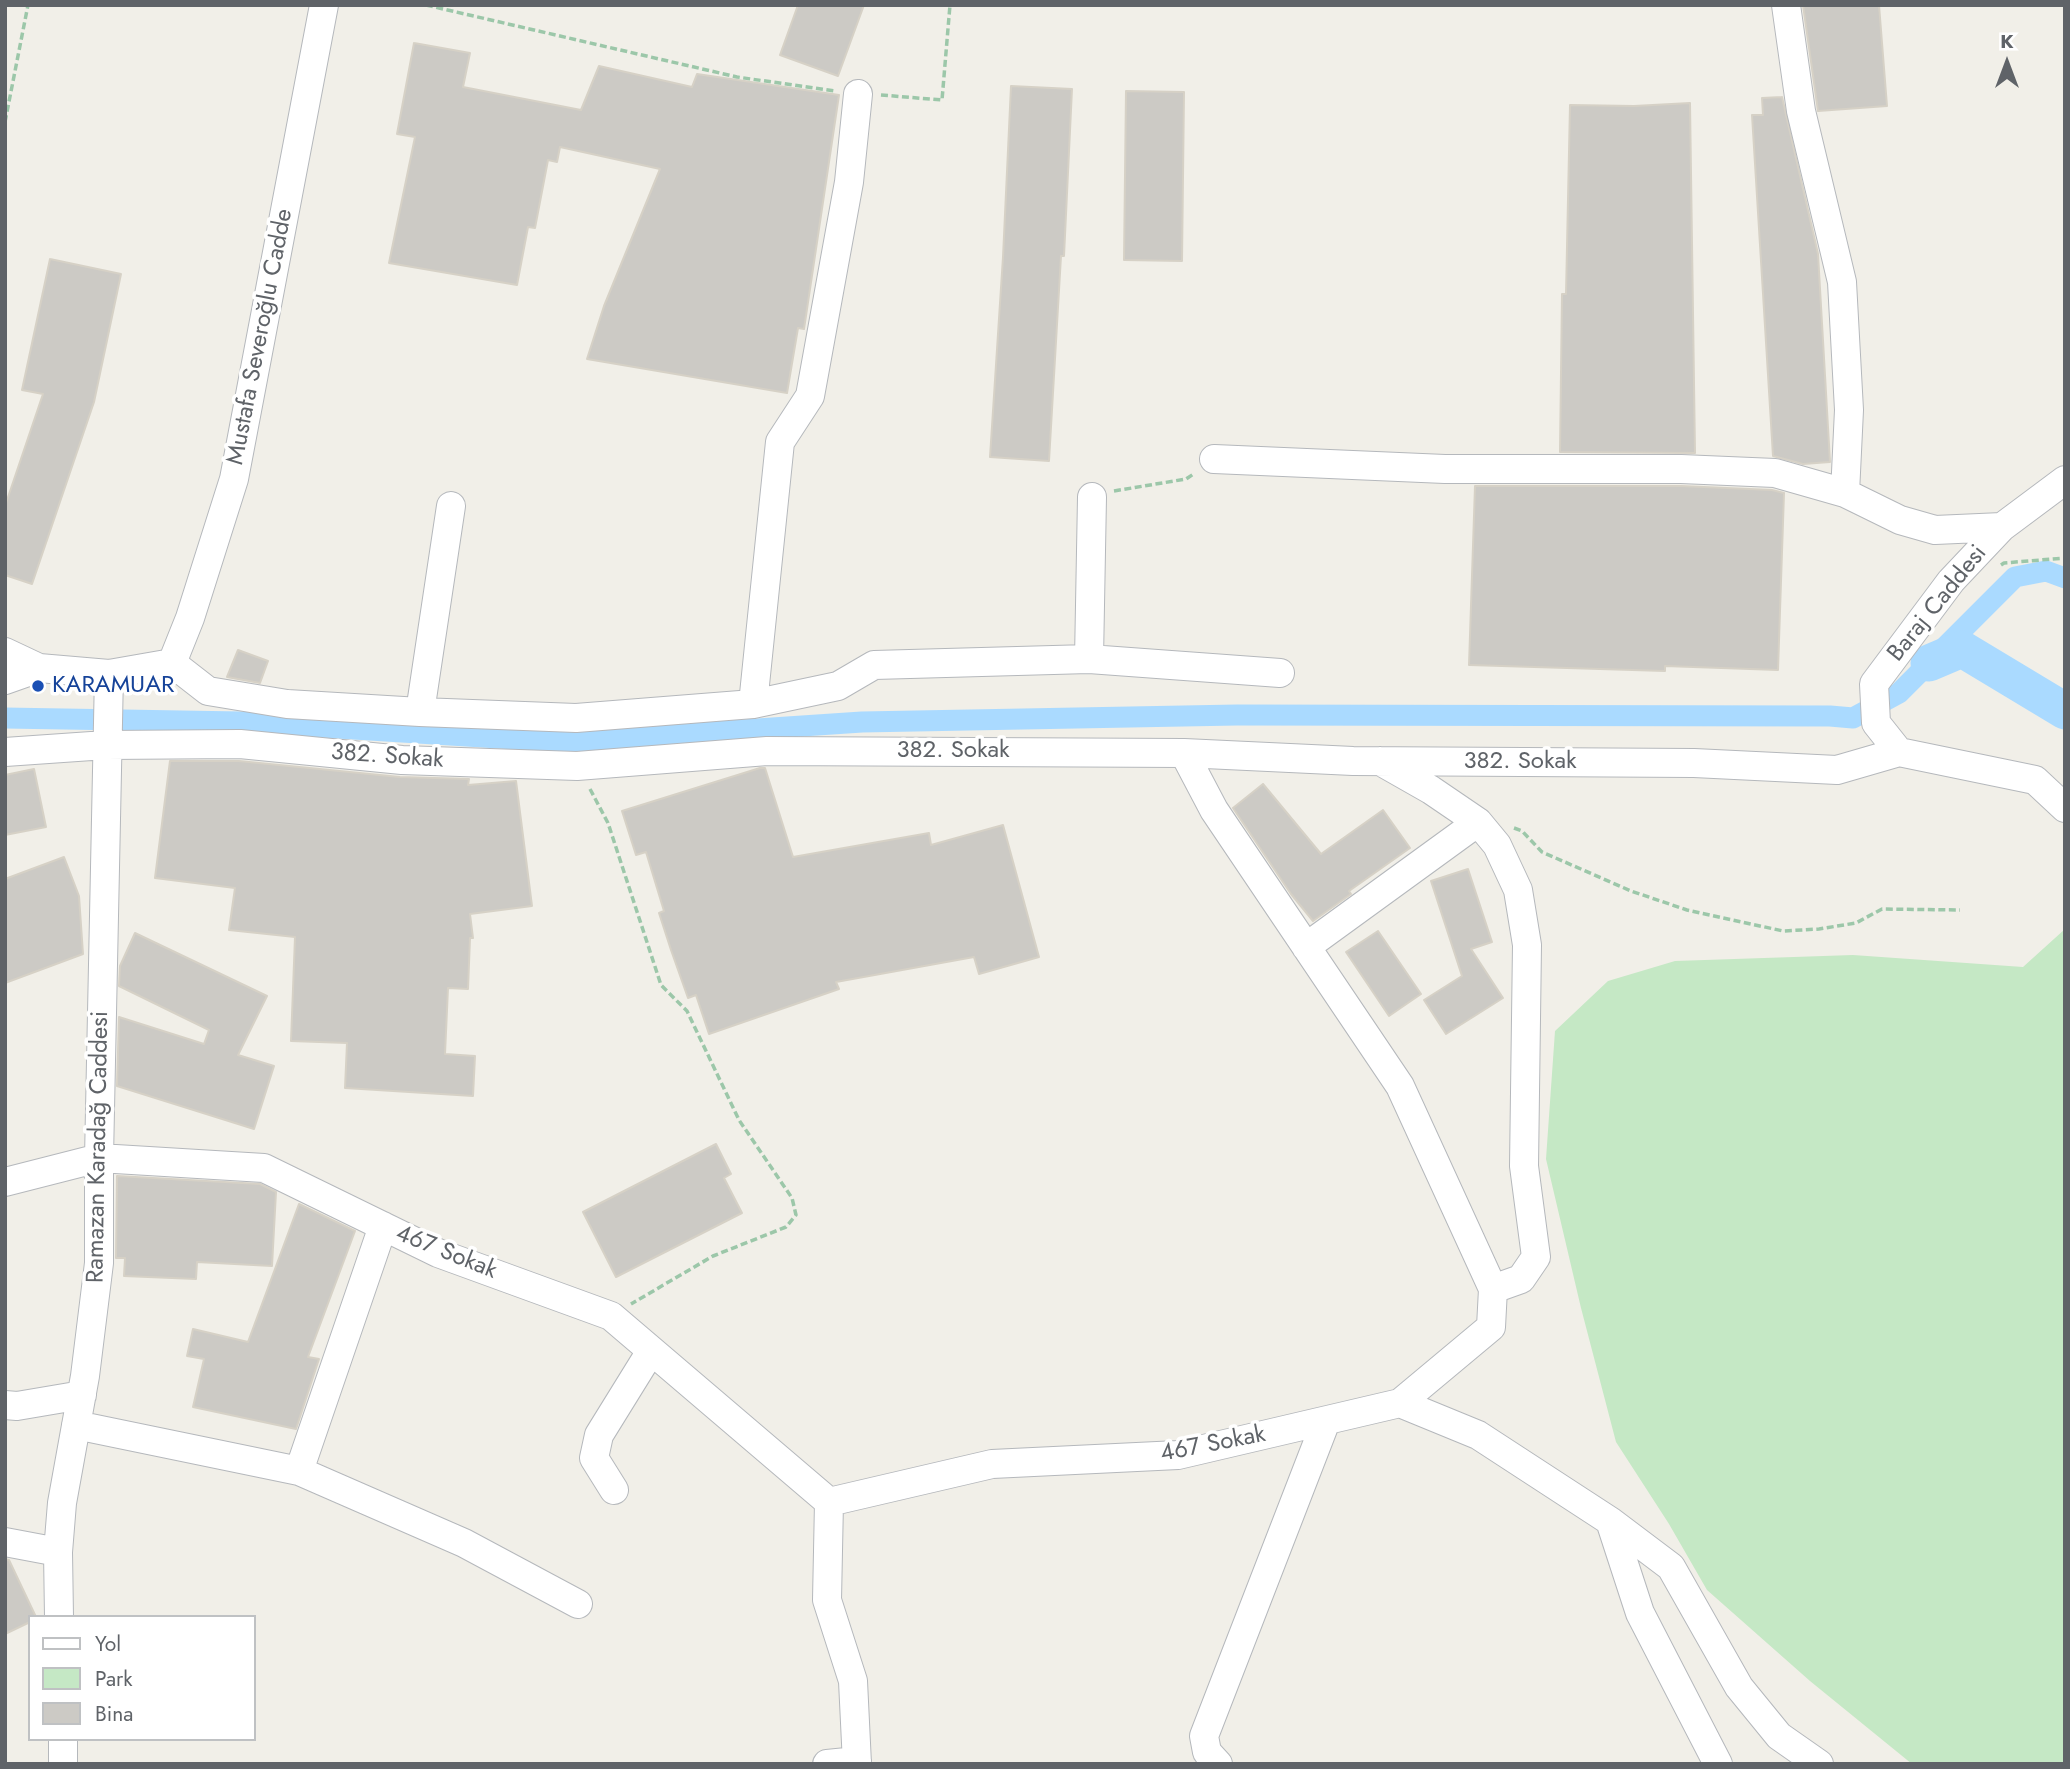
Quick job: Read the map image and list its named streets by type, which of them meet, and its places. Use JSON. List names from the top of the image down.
{
  "streets": {
    "street": [
      "Mustafa Severoğlu Cadde",
      "Baraj Caddesi",
      "382. Sokak",
      "Ramazan Karadağ Caddesi",
      "467 Sokak"
    ]
  },
  "crossings": [
    ["Baraj Caddesi", "382. Sokak"],
    ["382. Sokak", "Ramazan Karadağ Caddesi"],
    ["Ramazan Karadağ Caddesi", "467 Sokak"]
  ],
  "places": ["KARAMUAR"],
  "legend": ["Yol", "Park", "Bina"],
  "north": "top"
}
